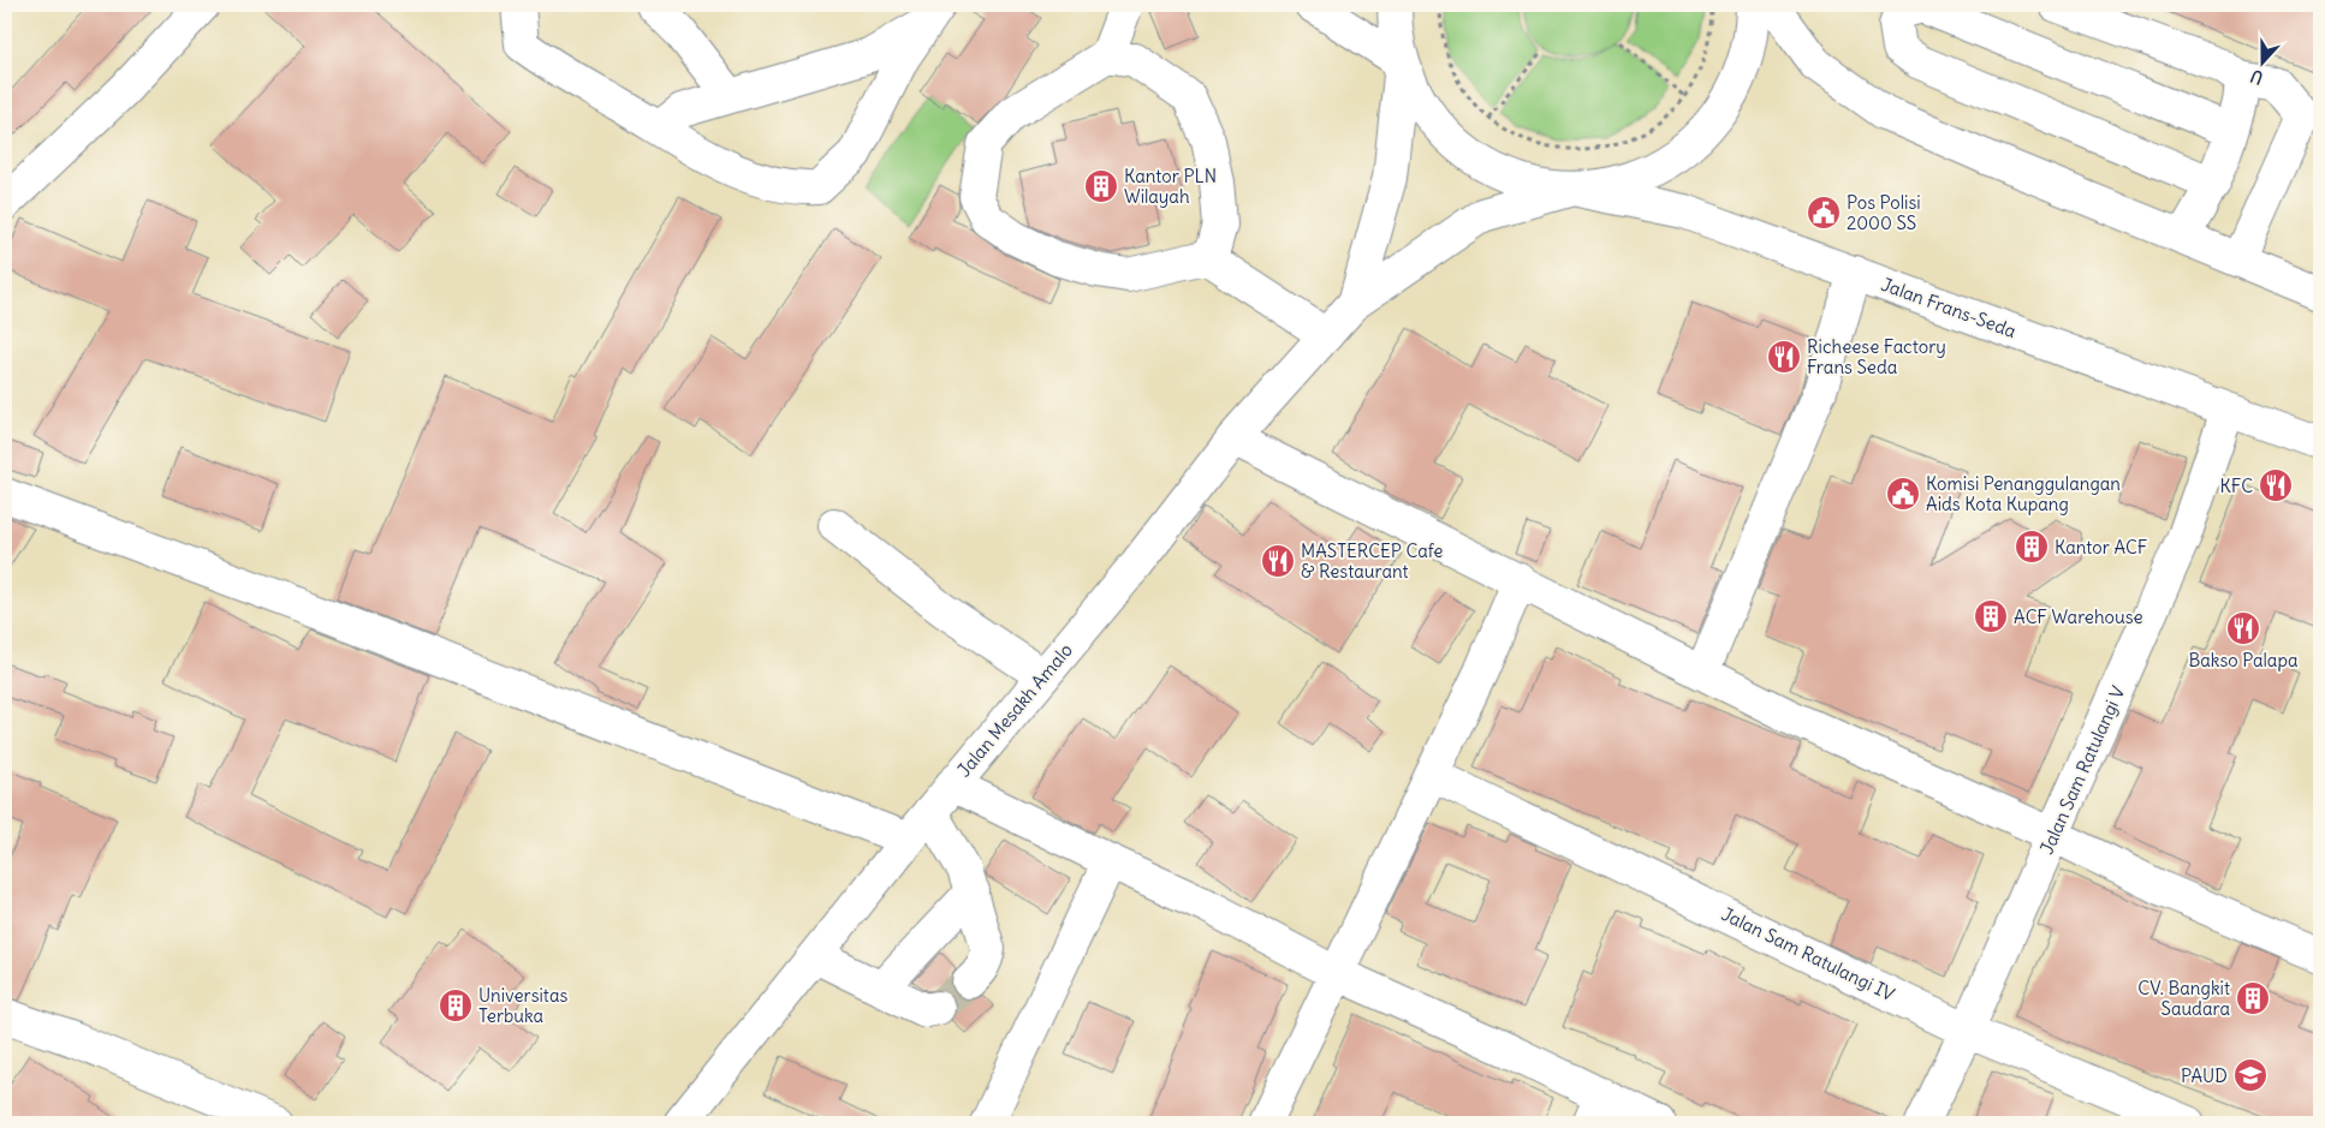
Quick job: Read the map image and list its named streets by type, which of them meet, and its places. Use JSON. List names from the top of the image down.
{
  "streets": {
    "street": [
      "Jalan Frans-Seda",
      "Jalan Mesakh Amalo",
      "Jalan Sam Ratulangi V",
      "Jalan Sam Ratulangi IV"
    ]
  },
  "crossings": [
    ["Jalan Frans-Seda", "Jalan Mesakh Amalo"],
    ["Jalan Frans-Seda", "Jalan Sam Ratulangi V"],
    ["Jalan Sam Ratulangi V", "Jalan Sam Ratulangi IV"]
  ],
  "places": {
    "building": [
      "Kantor PLN Wilayah",
      "Kantor ACF",
      "ACF Warehouse",
      "CV. Bangkit Saudara",
      "Universitas Terbuka"
    ],
    "public building": ["Pos Polisi 2000 SS", "Komisi Penanggulangan Aids Kota Kupang"],
    "restaurant": [
      "Richeese Factory Frans Seda",
      "KFC",
      "MASTERCEP Cafe & Restaurant",
      "Bakso Palapa"
    ],
    "school or university": ["PAUD"]
  },
  "north": "bottom"
}
